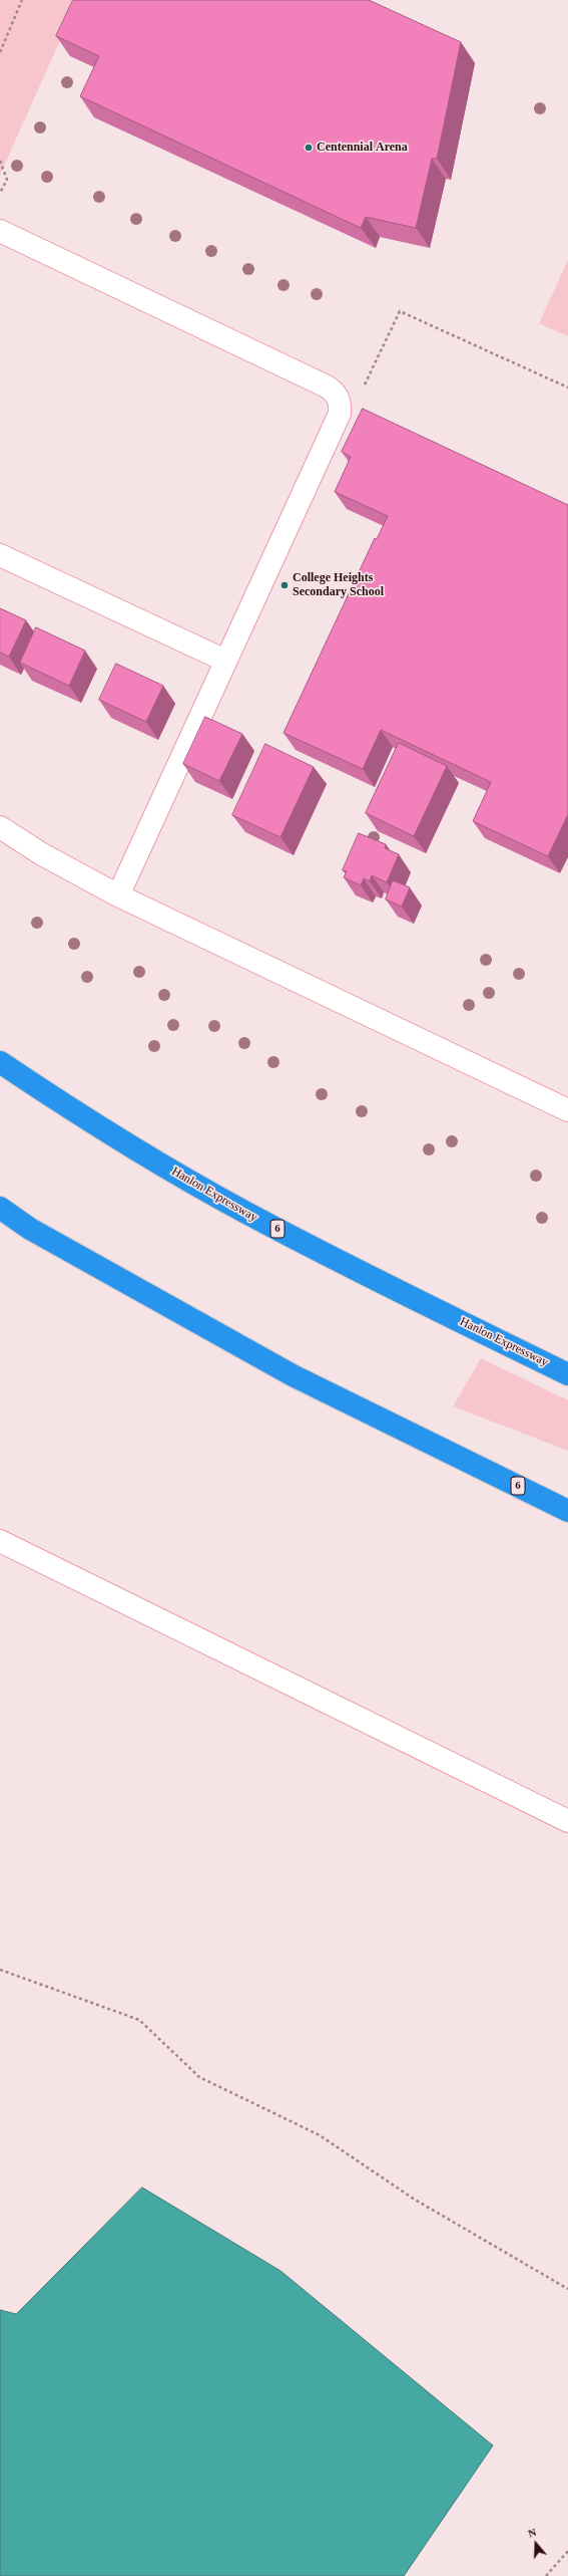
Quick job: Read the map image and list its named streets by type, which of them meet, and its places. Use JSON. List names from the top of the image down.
{
  "streets": {
    "highway": ["Hanlon Expressway", "6"]
  },
  "places": ["Centennial Arena", "College Heights Secondary School"],
  "north": "top"
}
